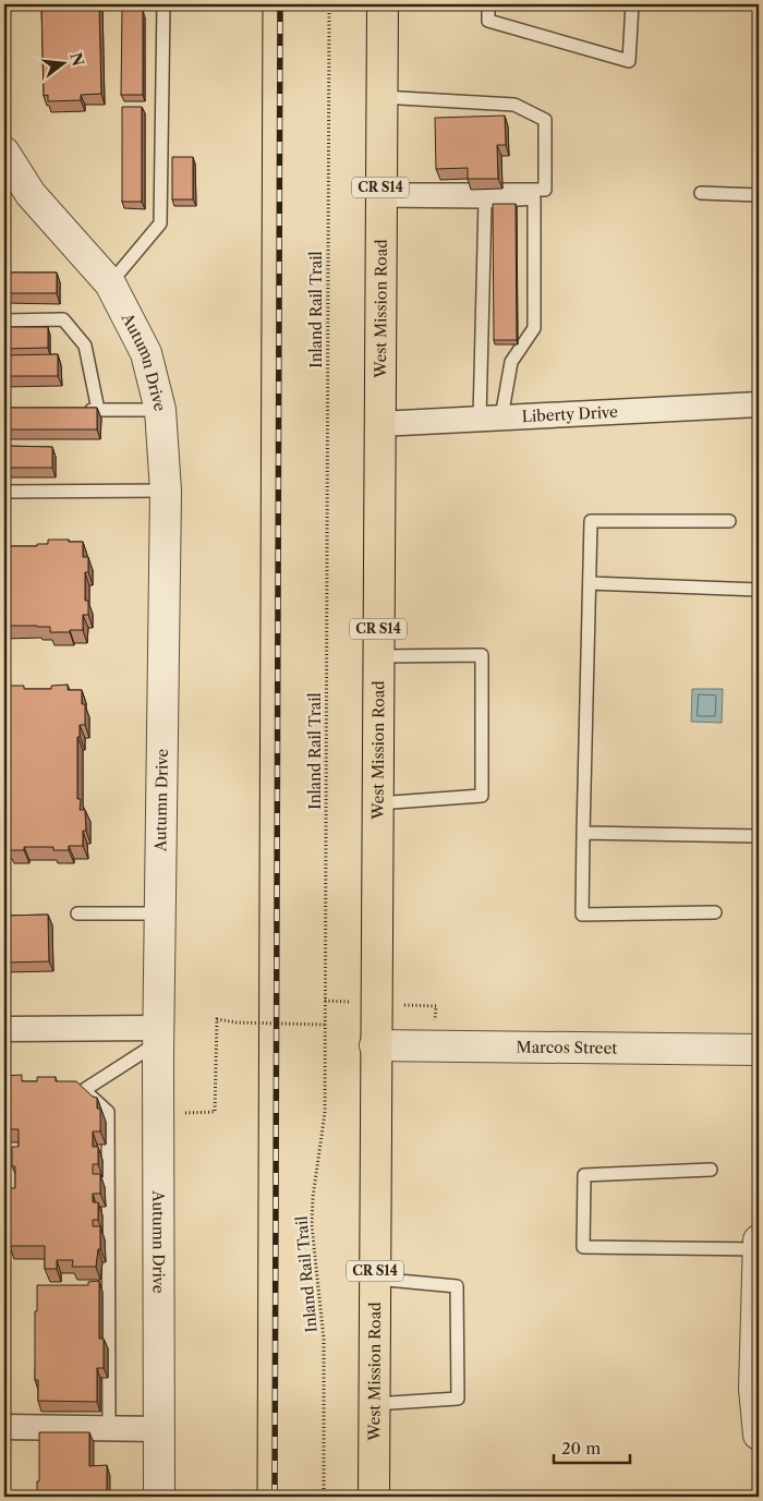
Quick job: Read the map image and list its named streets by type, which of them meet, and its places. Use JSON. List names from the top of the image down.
{
  "streets": {
    "main road": ["CR S14", "West Mission Road"],
    "street": ["Autumn Drive", "Liberty Drive", "Marcos Street"],
    "path": ["Inland Rail Trail"]
  },
  "crossings": [
    ["West Mission Road", "Liberty Drive"],
    ["West Mission Road", "Marcos Street"]
  ],
  "scale_bar": "20 m",
  "north": "right"
}
